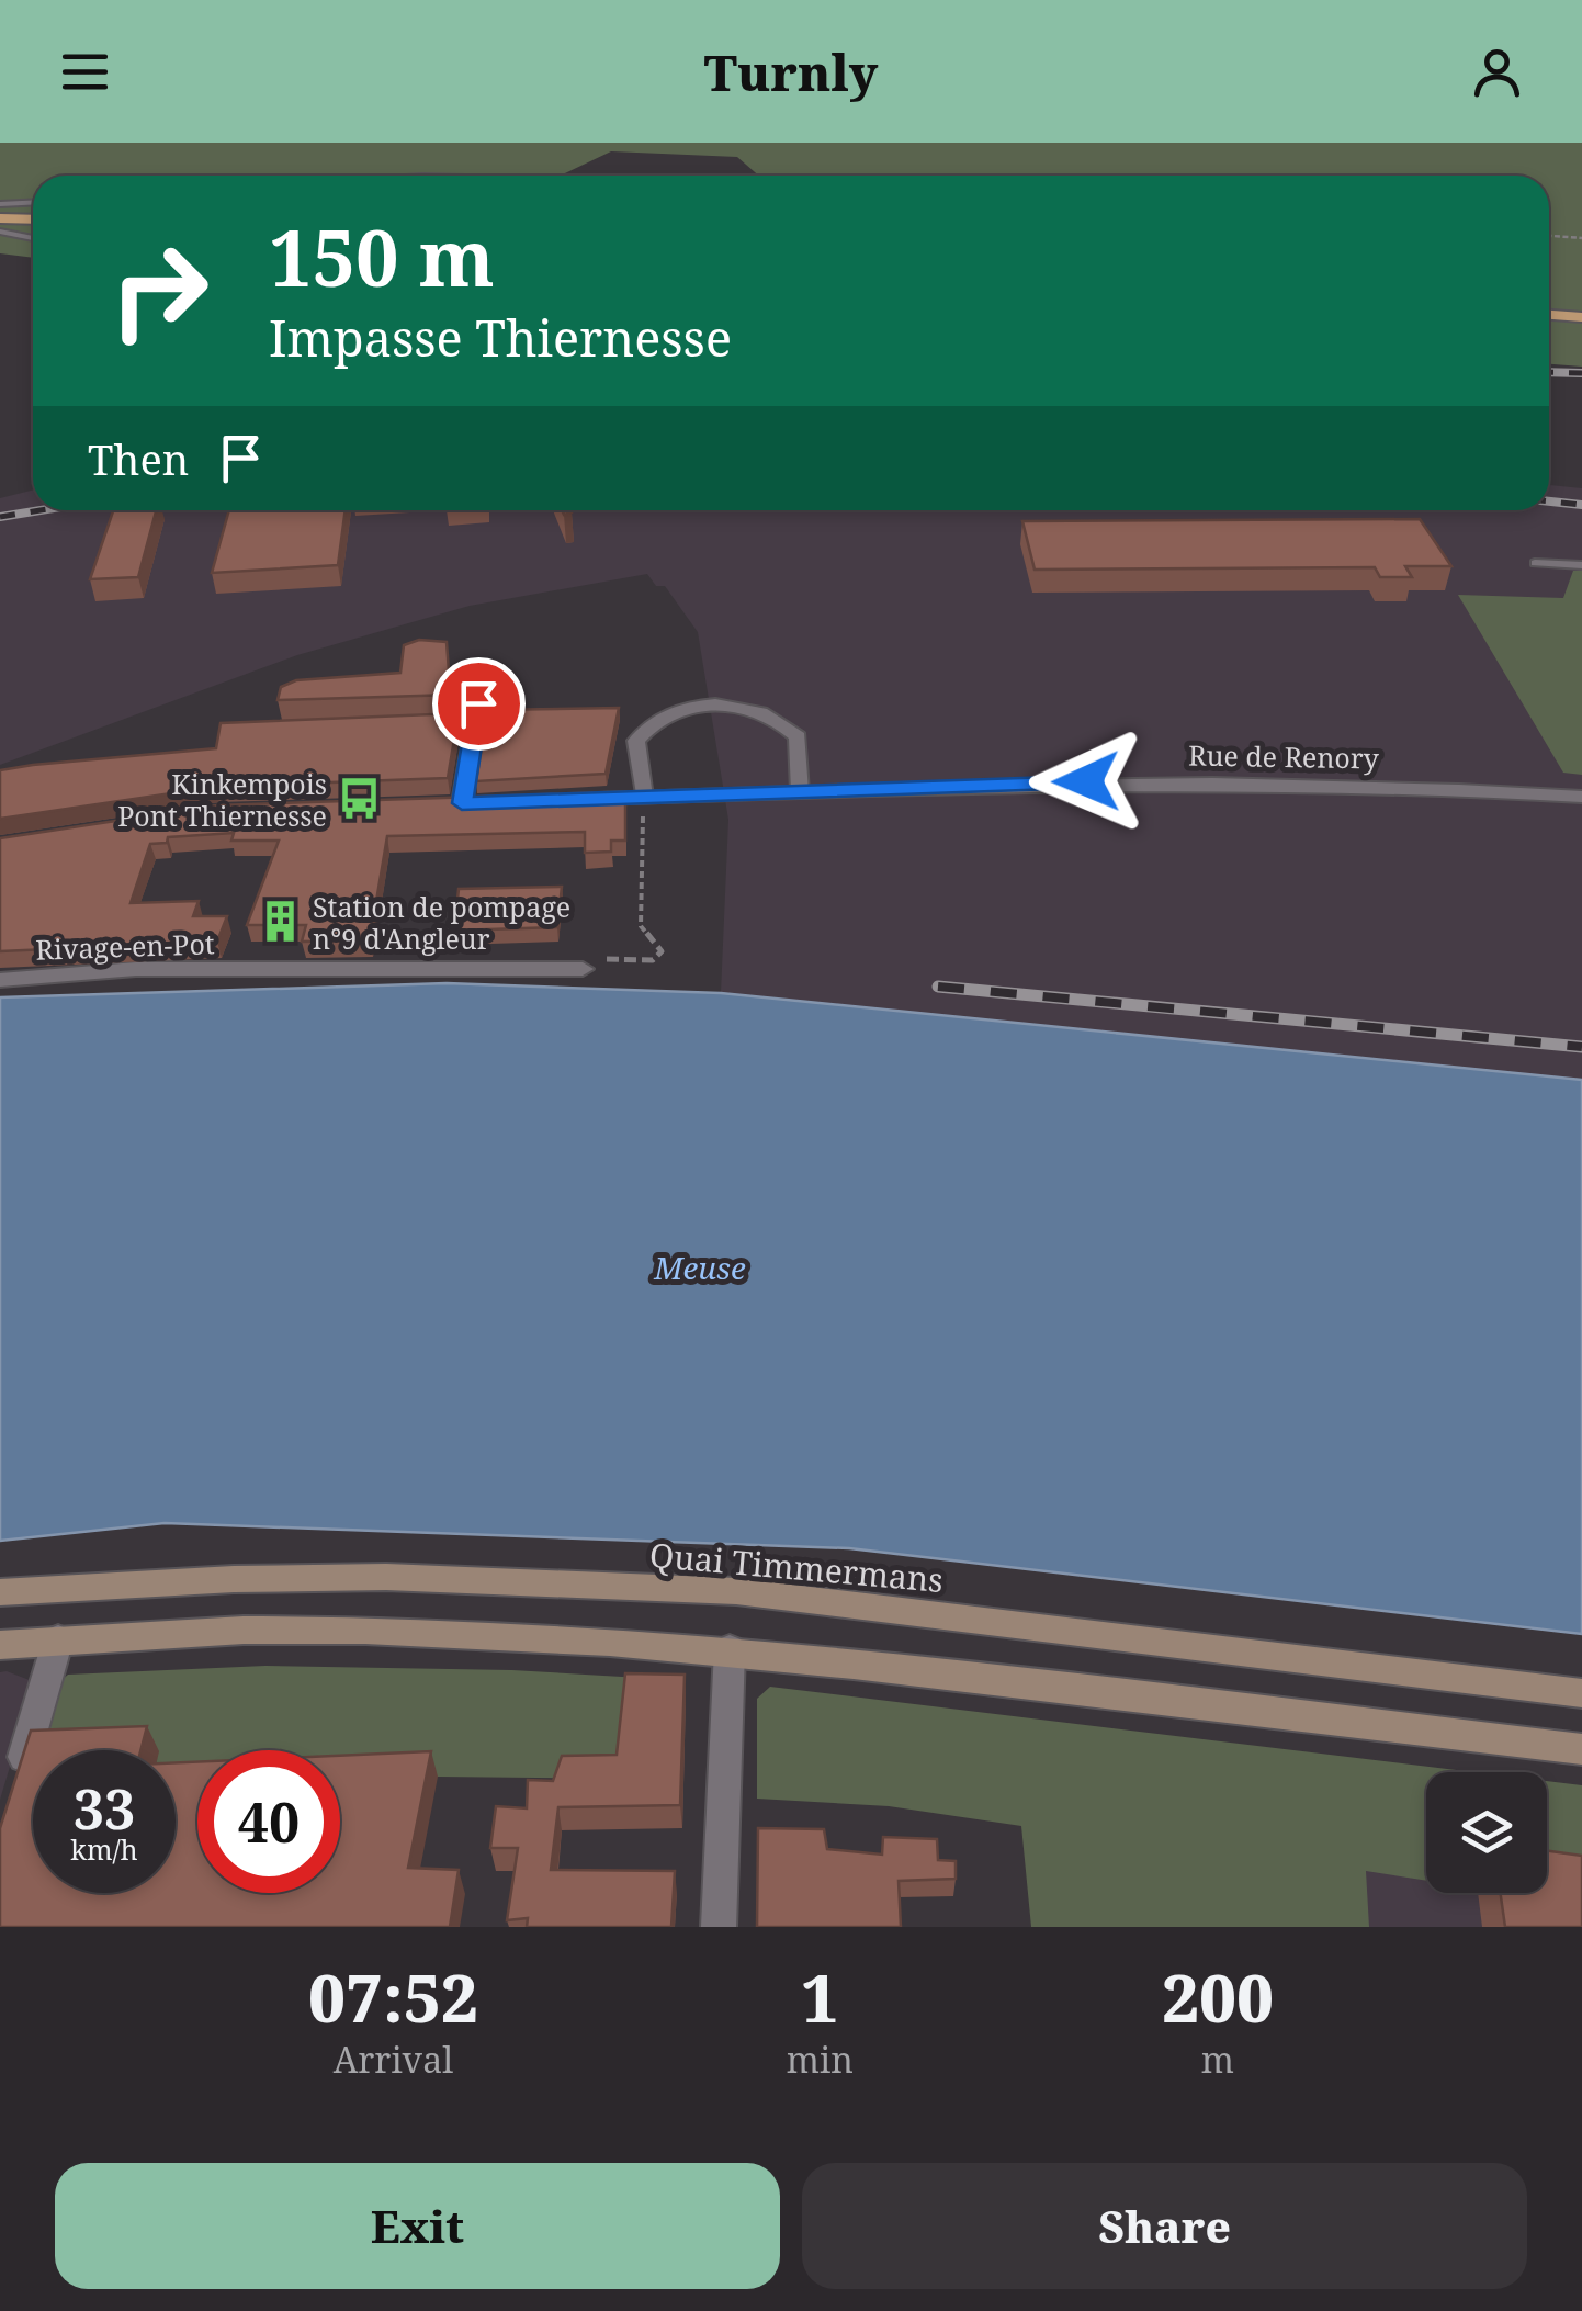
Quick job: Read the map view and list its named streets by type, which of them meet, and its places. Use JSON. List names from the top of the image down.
{
  "streets": {
    "main road": ["Quai Timmermans"],
    "street": ["Rue de Renory", "Rivage-en-Pot"]
  },
  "water": ["Meuse"],
  "places": {
    "bus stop": ["Kinkempois Pont Thiernesse"],
    "building": ["Station de pompage n°9 d'Angleur"]
  },
  "page": {
    "header": "Turnly",
    "turn": ["150 m", "Impasse Thiernesse"],
    "then": "Then",
    "speed": "33 km/h",
    "limit": "40",
    "eta": [
      "07:52",
      "Arrival",
      "1",
      "min",
      "200",
      "m"
    ],
    "buttons": ["Exit", "Share"]
  }
}
